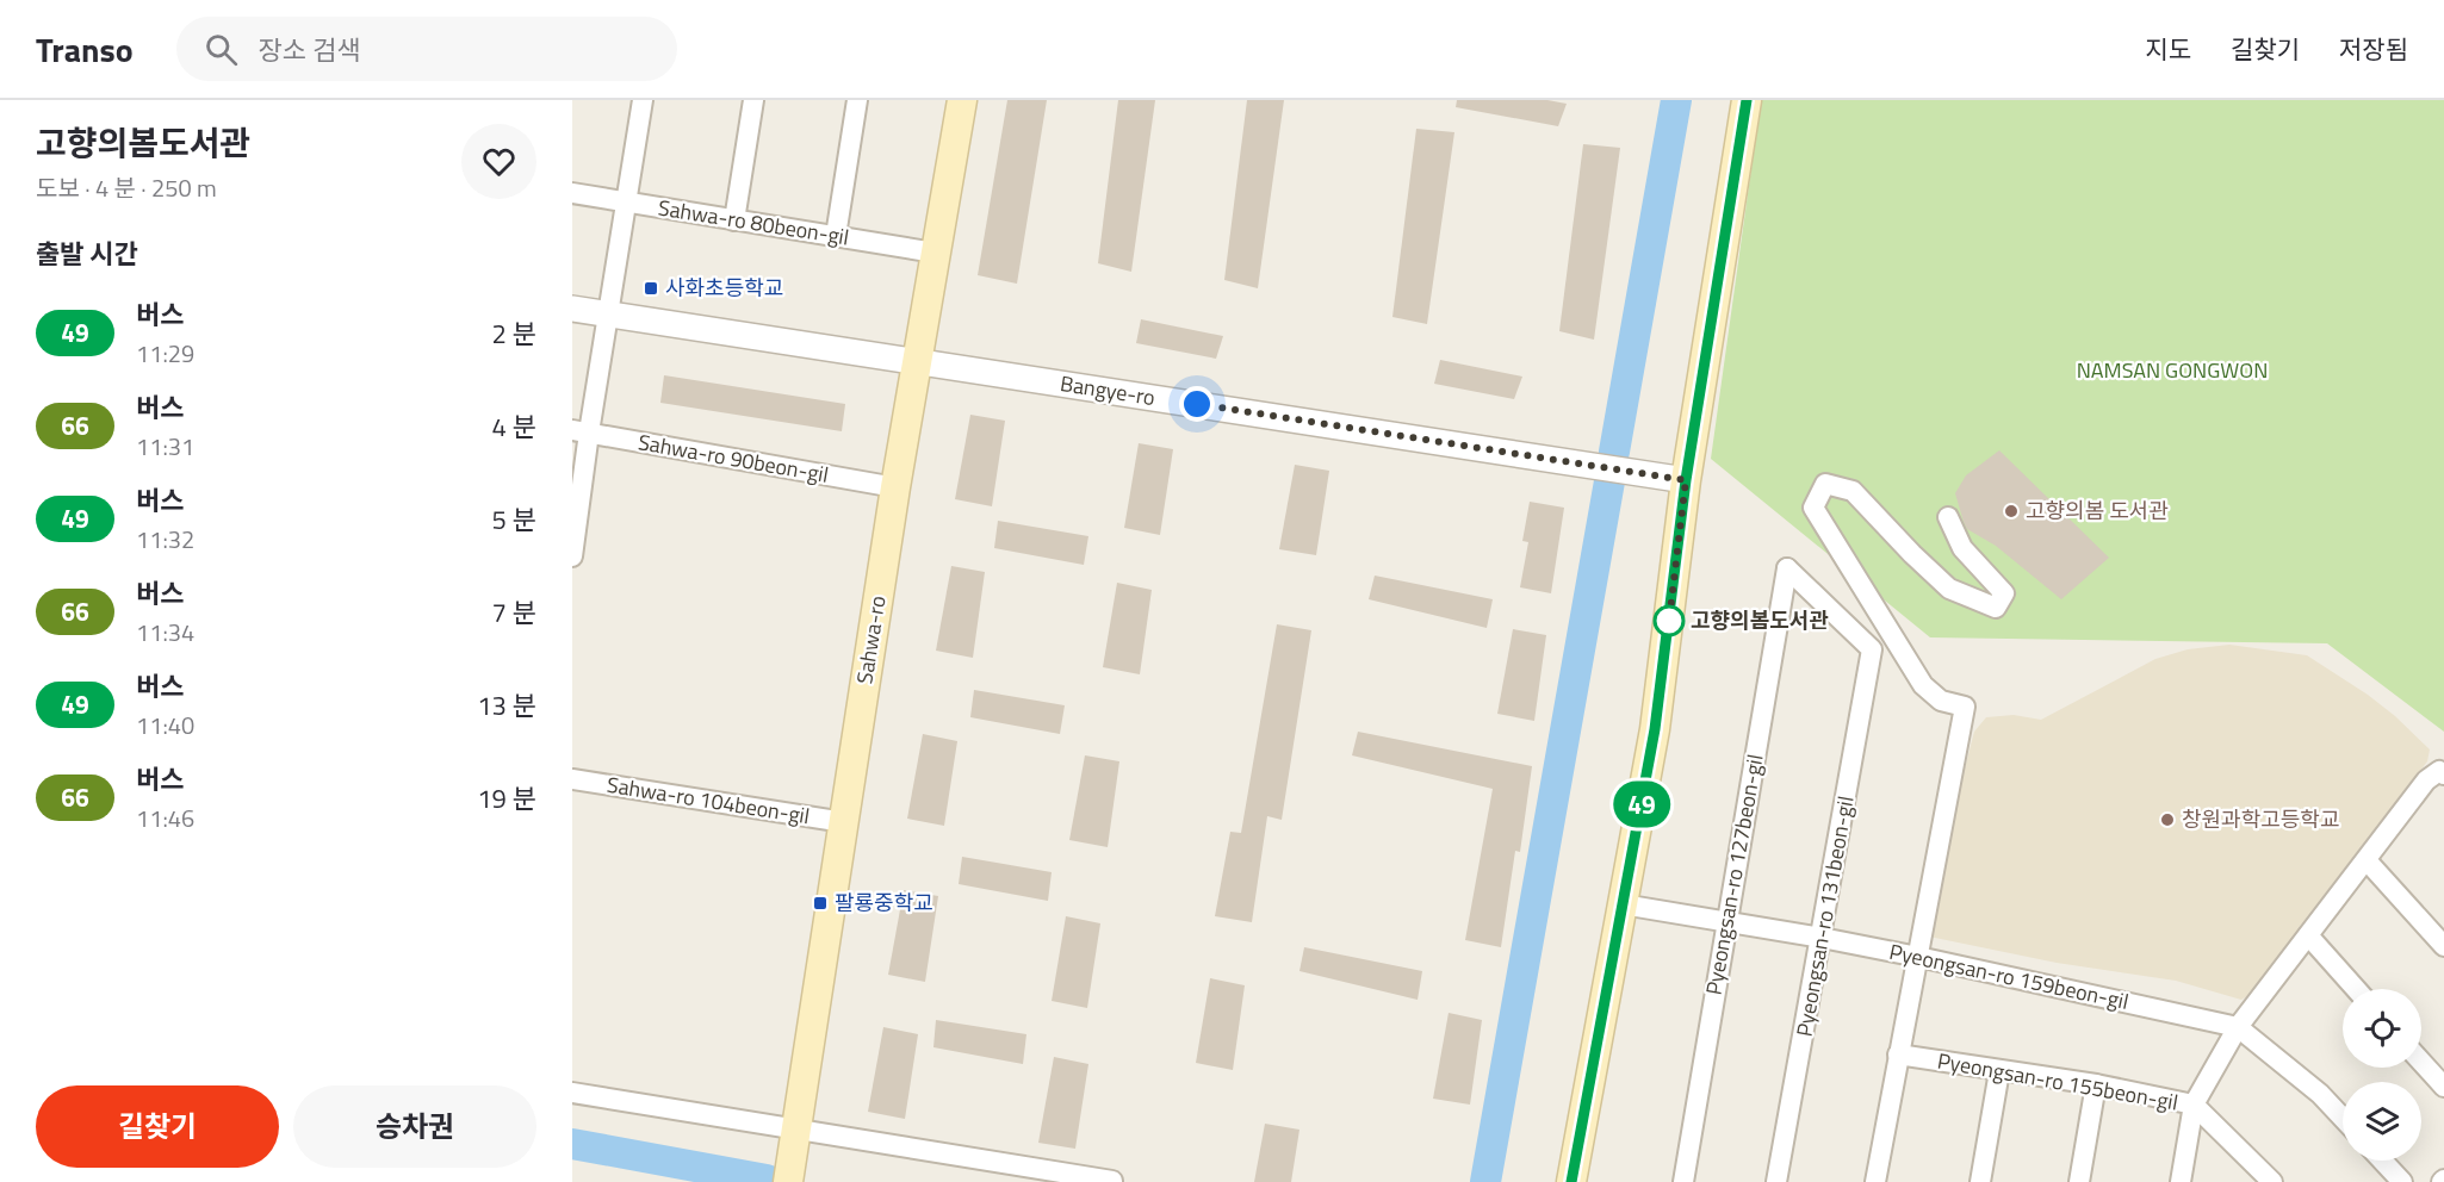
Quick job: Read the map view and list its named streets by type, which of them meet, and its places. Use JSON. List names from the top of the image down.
{
  "streets": {
    "main road": ["Sahwa-ro"],
    "street": [
      "Sahwa-ro 80beon-gil",
      "Bangye-ro",
      "Sahwa-ro 90beon-gil",
      "Sahwa-ro 104beon-gil",
      "Pyeongsan-ro 127beon-gil",
      "Pyeongsan-ro 131beon-gil",
      "Pyeongsan-ro 159beon-gil",
      "Pyeongsan-ro 155beon-gil"
    ]
  },
  "crossings": [
    ["Sahwa-ro 80beon-gil", "Sahwa-ro"],
    ["Bangye-ro", "Sahwa-ro"],
    ["Sahwa-ro 90beon-gil", "Sahwa-ro"],
    ["Sahwa-ro", "Sahwa-ro 104beon-gil"],
    ["Pyeongsan-ro 127beon-gil", "Pyeongsan-ro 131beon-gil"],
    ["Pyeongsan-ro 127beon-gil", "Pyeongsan-ro 159beon-gil"],
    ["Pyeongsan-ro 131beon-gil", "Pyeongsan-ro 159beon-gil"]
  ],
  "parks": ["NAMSAN GONGWON"],
  "places": {
    "transit": ["사화초등학교", "팔룡중학교"],
    "other": ["고향의봄 도서관", "고향의봄도서관", "창원과학고등학교"]
  },
  "lines": ["bus line 49"],
  "page": {
    "header": "Transo",
    "search": "장소 검색",
    "nav": ["지도", "길찾기", "저장됨"],
    "heading": [
      ["고향의봄도서관", "도보 · 4 분 · 250 m"],
      "출발 시간"
    ],
    "on_map": "49",
    "list": [
      {
        "mark": "49",
        "name": "버스",
        "note": "11:29",
        "value": "2 분"
      },
      {
        "mark": "66",
        "name": "버스",
        "note": "11:31",
        "value": "4 분"
      },
      {
        "mark": "49",
        "name": "버스",
        "note": "11:32",
        "value": "5 분"
      },
      {
        "mark": "66",
        "name": "버스",
        "note": "11:34",
        "value": "7 분"
      },
      {
        "mark": "49",
        "name": "버스",
        "note": "11:40",
        "value": "13 분"
      },
      {
        "mark": "66",
        "name": "버스",
        "note": "11:46",
        "value": "19 분"
      }
    ],
    "buttons": ["길찾기", "승차권"]
  }
}
